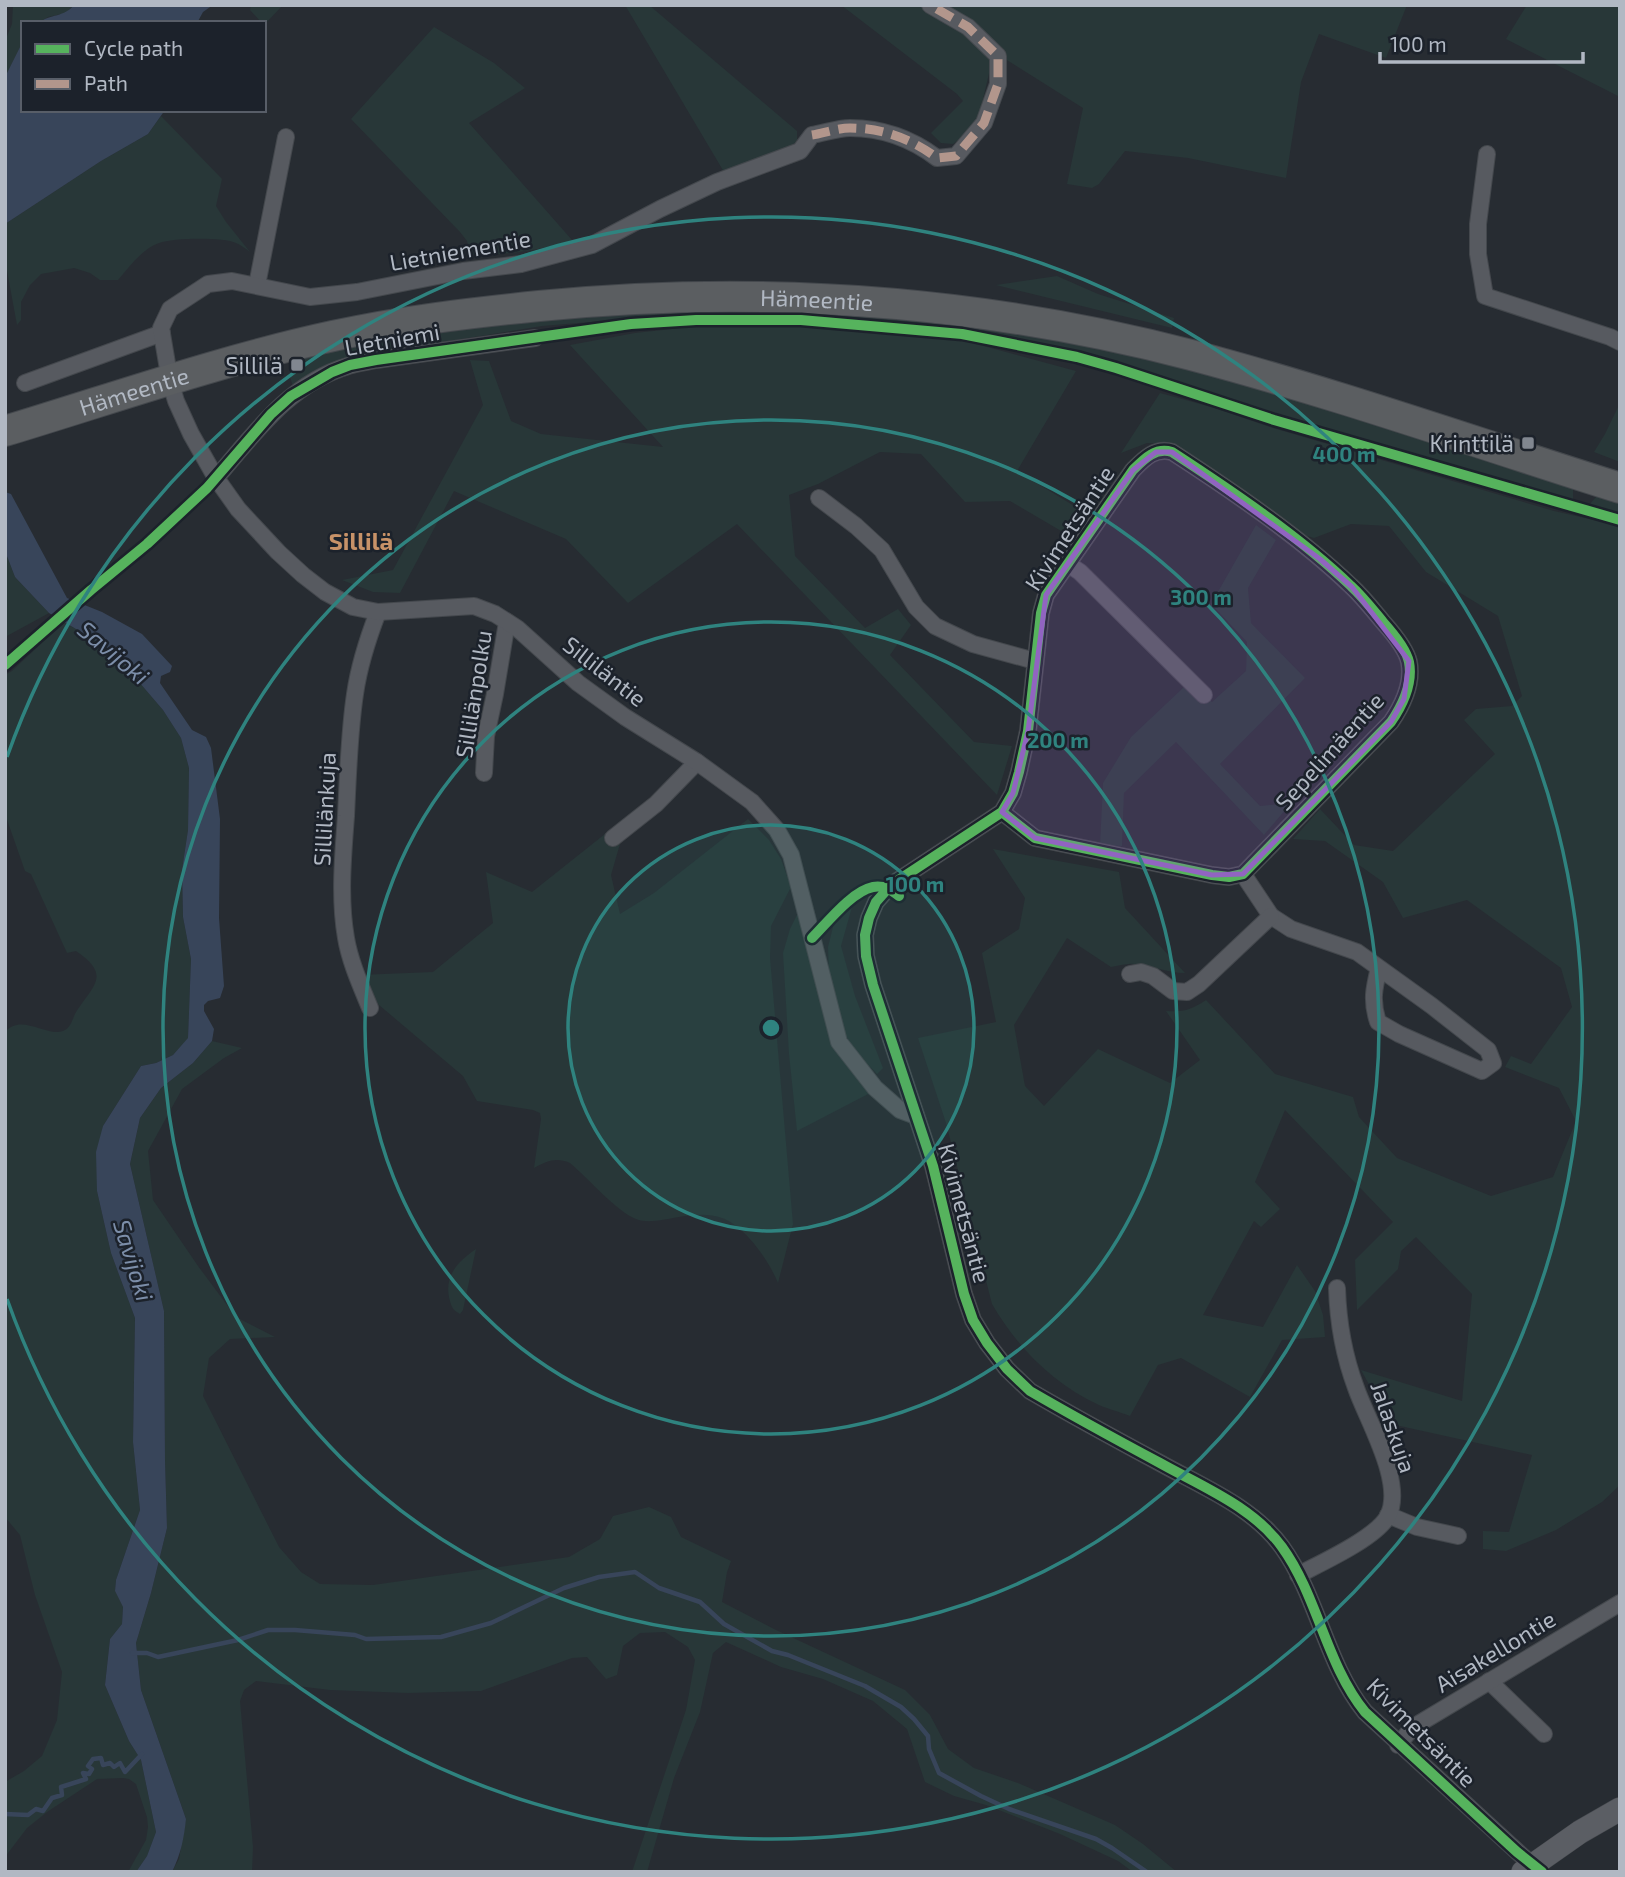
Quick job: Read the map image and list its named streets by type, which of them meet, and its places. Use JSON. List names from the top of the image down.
{
  "streets": {
    "highway": ["Hämeentie"],
    "street": [
      "Lietniementie",
      "Lietniemi",
      "Kivimetsäntie",
      "Silliläntie",
      "Sillilänpolku",
      "Sepelimäentie",
      "Sillilänkuja",
      "Jalaskuja",
      "Aisakellontie"
    ]
  },
  "crossings": [
    ["Hämeentie", "Silliläntie"],
    ["Lietniemi", "Silliläntie"],
    ["Kivimetsäntie", "Silliläntie"],
    ["Kivimetsäntie", "Sepelimäentie"],
    ["Kivimetsäntie", "Aisakellontie"],
    ["Silliläntie", "Sillilänpolku"],
    ["Silliläntie", "Sillilänkuja"]
  ],
  "districts": ["Sillilä"],
  "water": ["Savijoki"],
  "places": {
    "transit": ["Sillilä", "Krinttilä"]
  },
  "legend": ["Cycle path", "Path"],
  "scale_bar": "100 m",
  "rings": [
    "400 m",
    "300 m",
    "200 m",
    "100 m"
  ]
}
